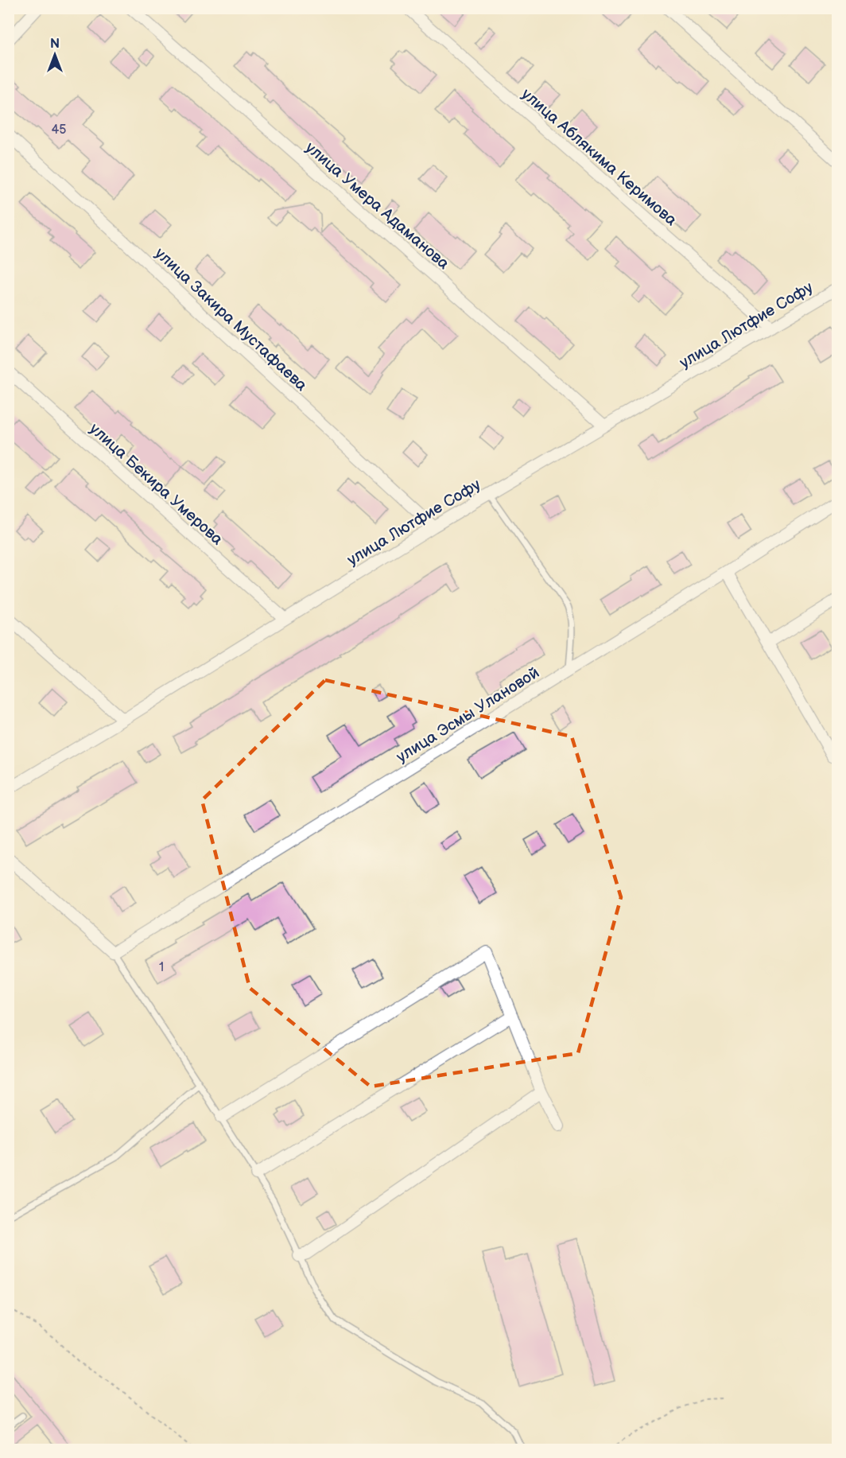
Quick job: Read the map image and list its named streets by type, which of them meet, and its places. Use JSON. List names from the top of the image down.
{
  "streets": {
    "street": [
      "улица Аблякима Керимова",
      "улица Умера Адаманова",
      "улица Закира Мустафаева",
      "улица Лютфие Софу",
      "улица Бекира Умерова",
      "улица Эсмы Улановой"
    ]
  },
  "crossings": [
    ["улица Аблякима Керимова", "улица Лютфие Софу"],
    ["улица Умера Адаманова", "улица Лютфие Софу"],
    ["улица Закира Мустафаева", "улица Лютфие Софу"],
    ["улица Лютфие Софу", "улица Бекира Умерова"]
  ],
  "house_numbers": ["45", "1"],
  "north": "top"
}
